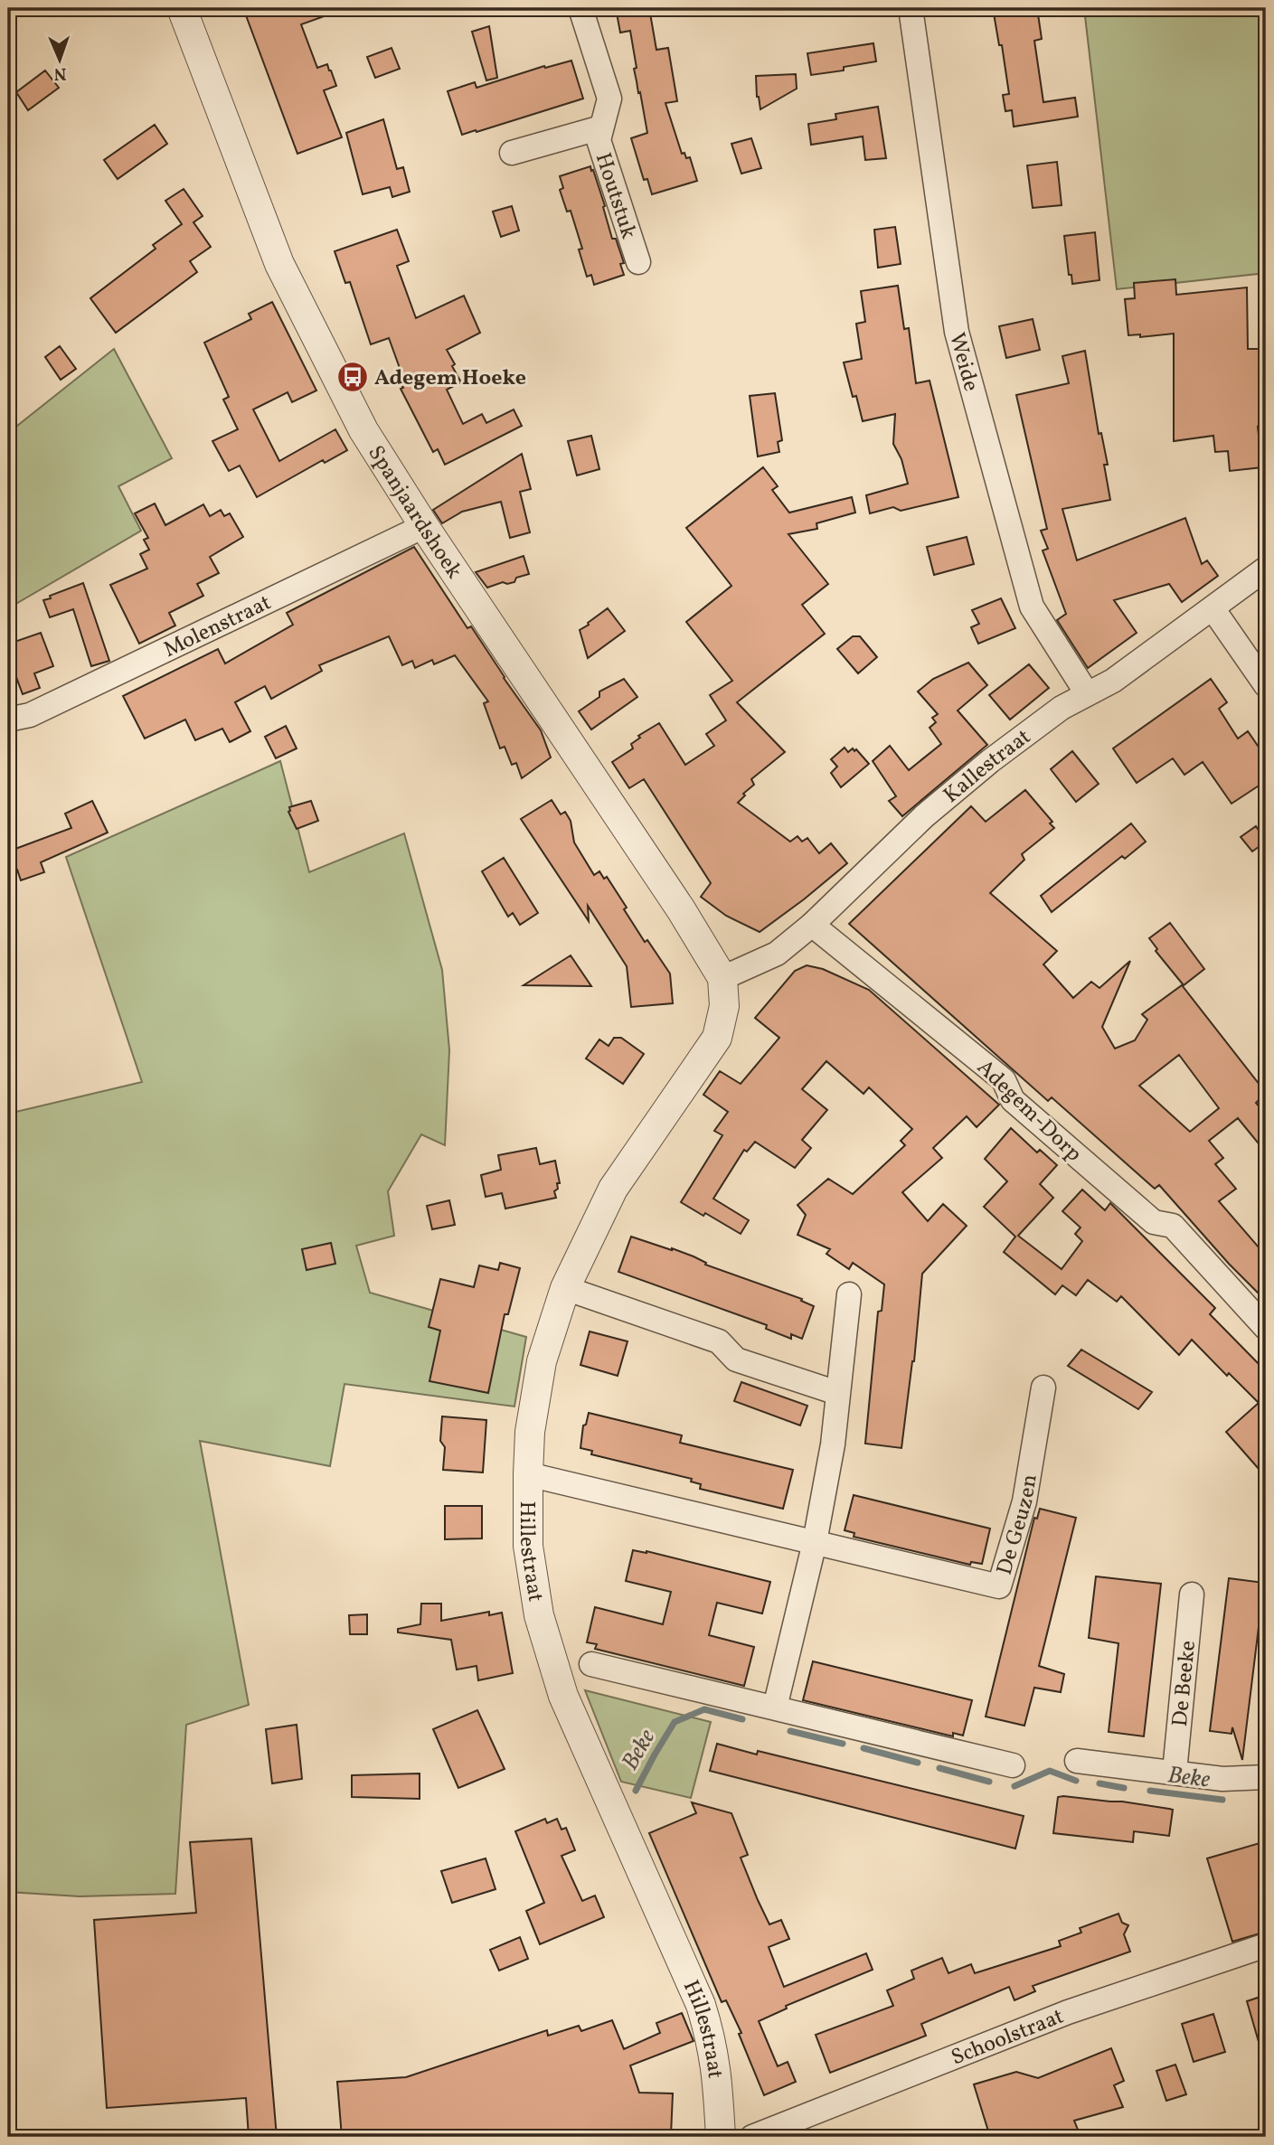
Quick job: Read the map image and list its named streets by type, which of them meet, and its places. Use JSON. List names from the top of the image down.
{
  "streets": {
    "street": [
      "Houtstuk",
      "Weide",
      "Spanjaardshoek",
      "Molenstraat",
      "Kallestraat",
      "Adegem-Dorp",
      "De Geuzen",
      "Hillestraat",
      "De Beeke",
      "Schoolstraat"
    ]
  },
  "crossings": [
    ["Weide", "Kallestraat"],
    ["Spanjaardshoek", "Molenstraat"],
    ["Spanjaardshoek", "Kallestraat"],
    ["Spanjaardshoek", "Hillestraat"],
    ["Kallestraat", "Adegem-Dorp"],
    ["Kallestraat", "Hillestraat"],
    ["De Geuzen", "Hillestraat"]
  ],
  "water": ["Beke"],
  "places": {
    "bus stop": ["Adegem Hoeke"]
  },
  "north": "bottom"
}
